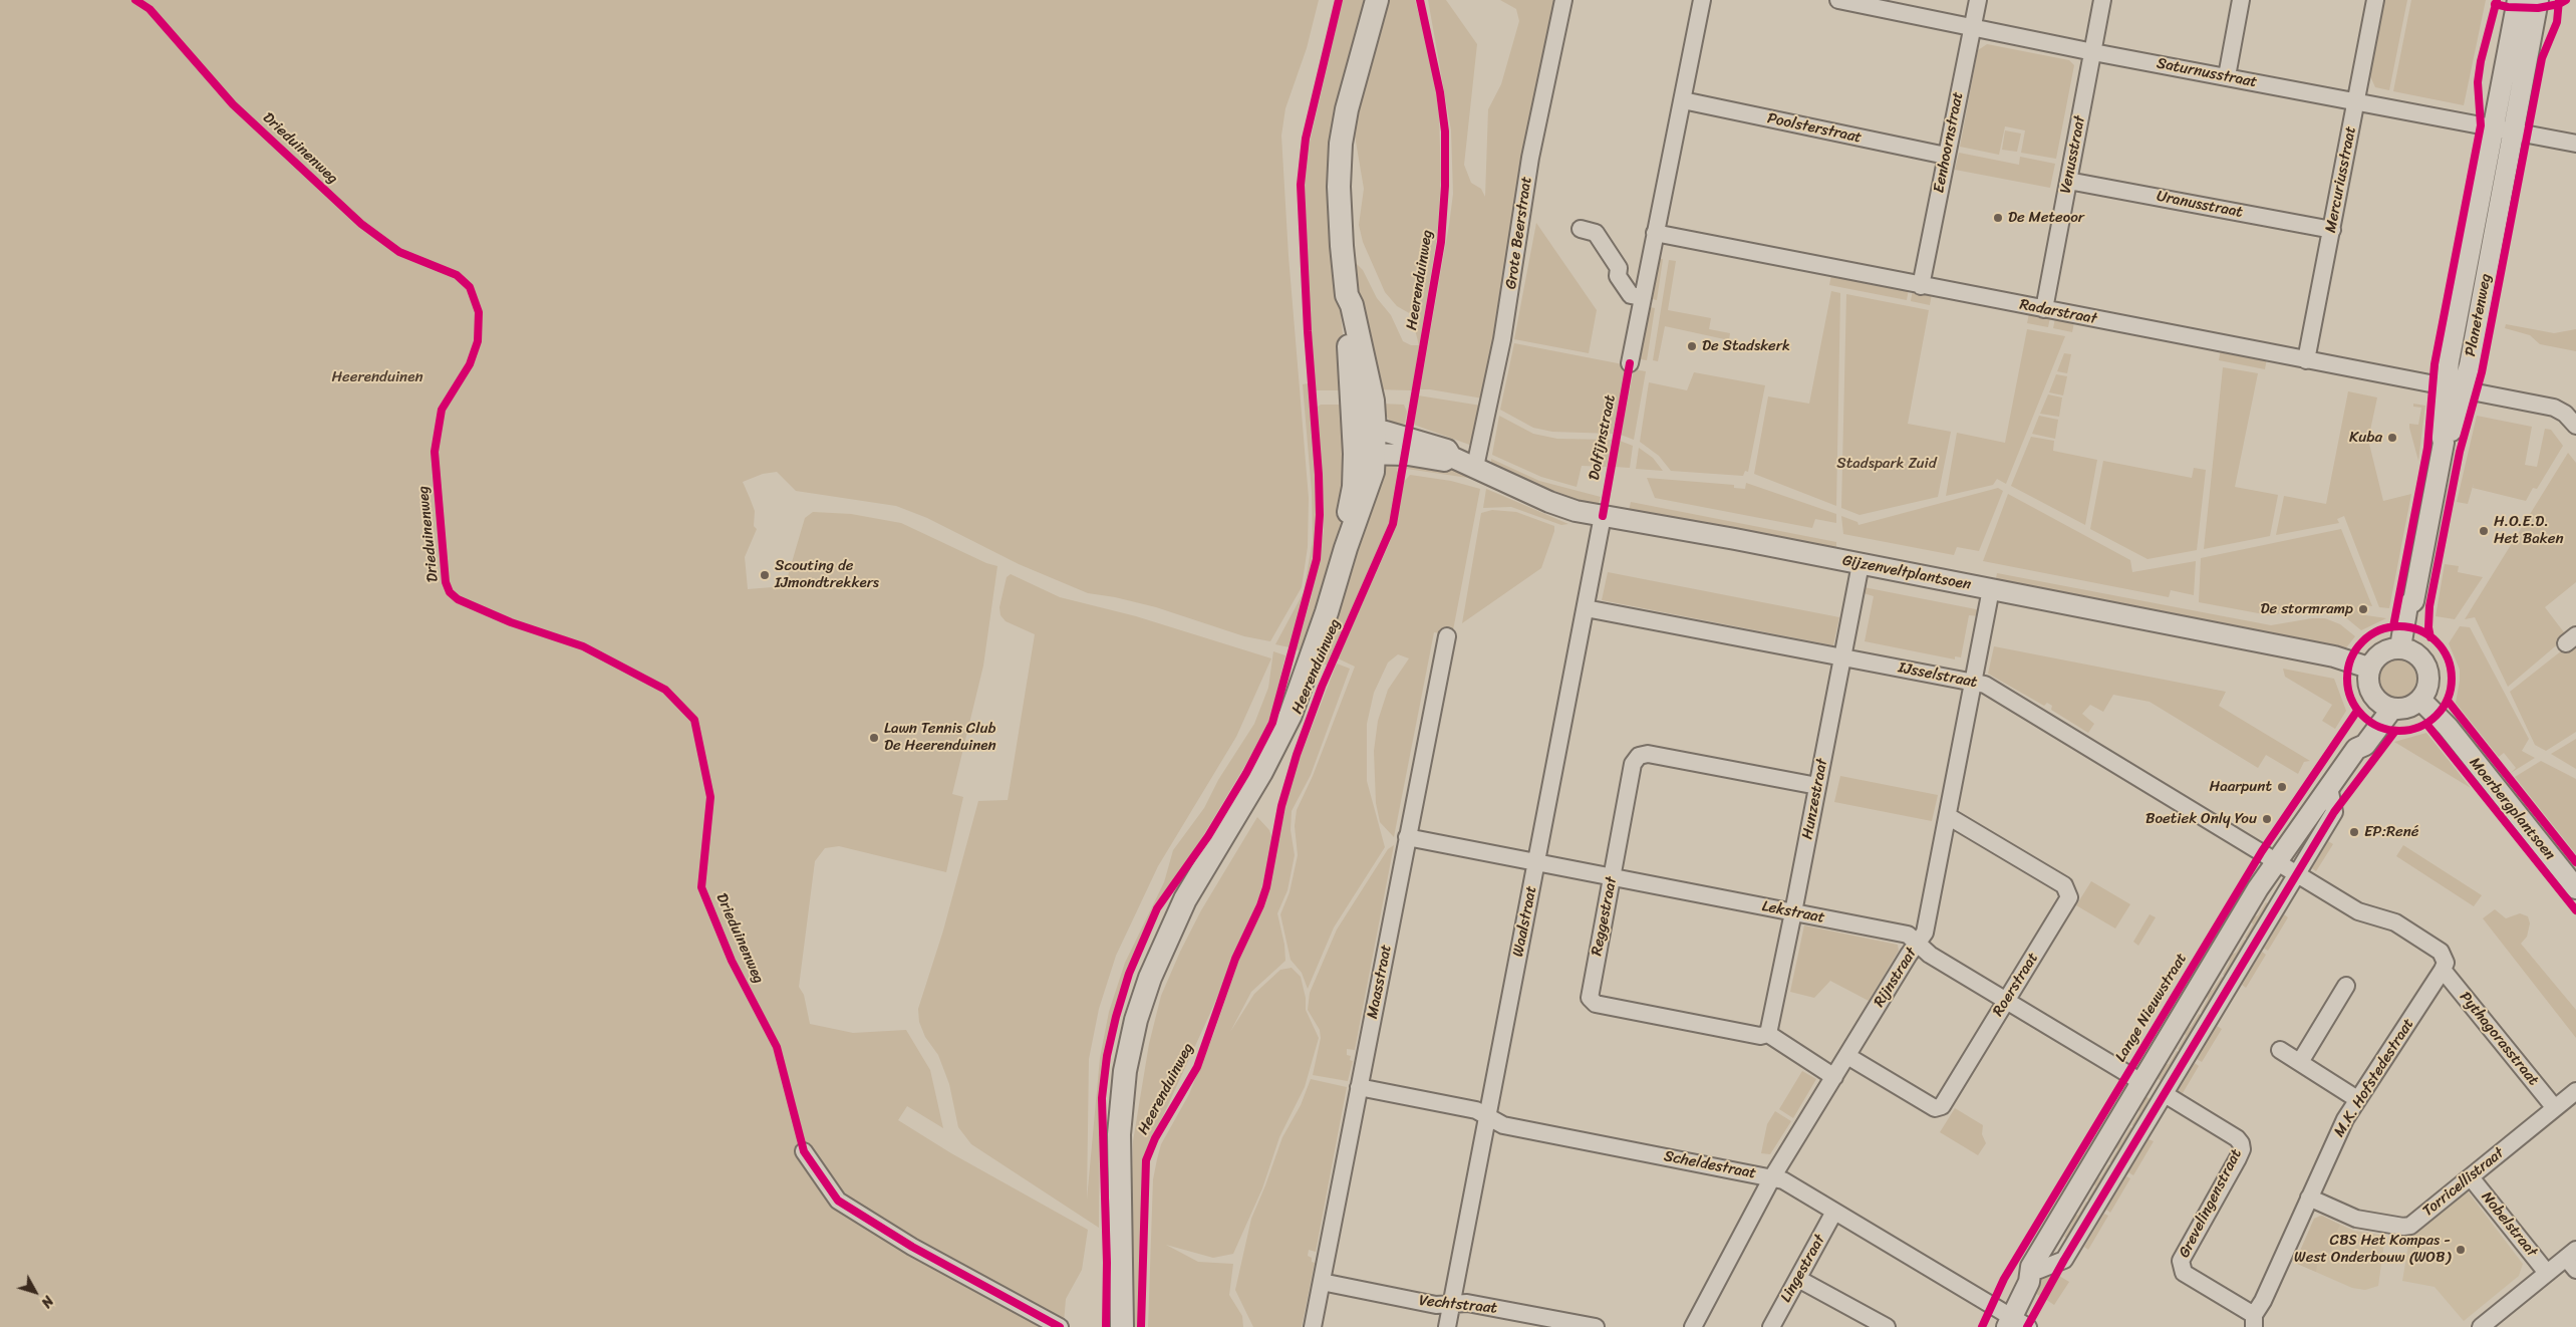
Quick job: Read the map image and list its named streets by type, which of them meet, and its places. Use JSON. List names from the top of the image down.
{
  "streets": {
    "main road": ["Heerenduinweg"],
    "street": [
      "Saturnusstraat",
      "Poolsterstraat",
      "Eenhoornstraat",
      "Venusstraat",
      "Mercuriusstraat",
      "Uranusstraat",
      "Grote Beerstraat",
      "Radarstraat",
      "Planetenweg",
      "Gijzenveltplantsoen",
      "IJsselstraat",
      "Hunzestraat",
      "Moerbergplantsoen",
      "Lekstraat",
      "Reggestraat",
      "Waalstraat",
      "Rijnstraat",
      "Maasstraat",
      "Roerstraat",
      "Lange Nieuwstraat",
      "Pythagorasstraat",
      "M.K. Hofstedestraat",
      "Scheldestraat",
      "Torricellistraat",
      "Grevelingenstraat",
      "Nobelstraat",
      "Lingestraat",
      "Vechtstraat"
    ],
    "cycle path": ["Drieduinenweg", "Dolfijnstraat"]
  },
  "crossings": [
    ["Saturnusstraat", "Eenhoornstraat"],
    ["Saturnusstraat", "Venusstraat"],
    ["Saturnusstraat", "Mercuriusstraat"],
    ["Saturnusstraat", "Planetenweg"],
    ["Poolsterstraat", "Eenhoornstraat"],
    ["Eenhoornstraat", "Radarstraat"],
    ["Venusstraat", "Uranusstraat"],
    ["Venusstraat", "Radarstraat"],
    ["Mercuriusstraat", "Uranusstraat"],
    ["Mercuriusstraat", "Radarstraat"],
    ["Grote Beerstraat", "Gijzenveltplantsoen"],
    ["Heerenduinweg", "Gijzenveltplantsoen"],
    ["Radarstraat", "Planetenweg"],
    ["Planetenweg", "Gijzenveltplantsoen"],
    ["Planetenweg", "Moerbergplantsoen"],
    ["Planetenweg", "Lange Nieuwstraat"],
    ["Gijzenveltplantsoen", "Hunzestraat"],
    ["Gijzenveltplantsoen", "Moerbergplantsoen"],
    ["Gijzenveltplantsoen", "Waalstraat"],
    ["Gijzenveltplantsoen", "Rijnstraat"],
    ["Gijzenveltplantsoen", "Lange Nieuwstraat"],
    ["IJsselstraat", "Hunzestraat"],
    ["IJsselstraat", "Waalstraat"],
    ["IJsselstraat", "Rijnstraat"],
    ["IJsselstraat", "Lange Nieuwstraat"],
    ["IJsselstraat", "Pythagorasstraat"],
    ["IJsselstraat", "M.K. Hofstedestraat"],
    ["Hunzestraat", "Lekstraat"],
    ["Hunzestraat", "Reggestraat"],
    ["Moerbergplantsoen", "Lange Nieuwstraat"],
    ["Lekstraat", "Reggestraat"],
    ["Lekstraat", "Waalstraat"],
    ["Lekstraat", "Rijnstraat"],
    ["Lekstraat", "Maasstraat"],
    ["Lekstraat", "Roerstraat"],
    ["Lekstraat", "Lange Nieuwstraat"],
    ["Waalstraat", "Scheldestraat"],
    ["Waalstraat", "Vechtstraat"],
    ["Rijnstraat", "Roerstraat"],
    ["Rijnstraat", "Scheldestraat"],
    ["Maasstraat", "Scheldestraat"],
    ["Maasstraat", "Vechtstraat"],
    ["Lange Nieuwstraat", "Scheldestraat"],
    ["Pythagorasstraat", "M.K. Hofstedestraat"],
    ["Pythagorasstraat", "Torricellistraat"],
    ["M.K. Hofstedestraat", "Torricellistraat"],
    ["M.K. Hofstedestraat", "Grevelingenstraat"],
    ["Scheldestraat", "Lingestraat"],
    ["Torricellistraat", "Nobelstraat"]
  ],
  "parks": ["Heerenduinen", "Stadspark Zuid"],
  "places": [
    "De Meteoor",
    "De Stadskerk",
    "Kuba",
    "H.O.E.D. Het Baken",
    "Scouting de IJmondtrekkers",
    "De stormramp",
    "Lawn Tennis Club De Heerenduinen",
    "Haarpunt",
    "Boetiek Only You",
    "EP:René",
    "CBS Het Kompas - West Onderbouw (WOB)"
  ],
  "north": "bottom right"
}
